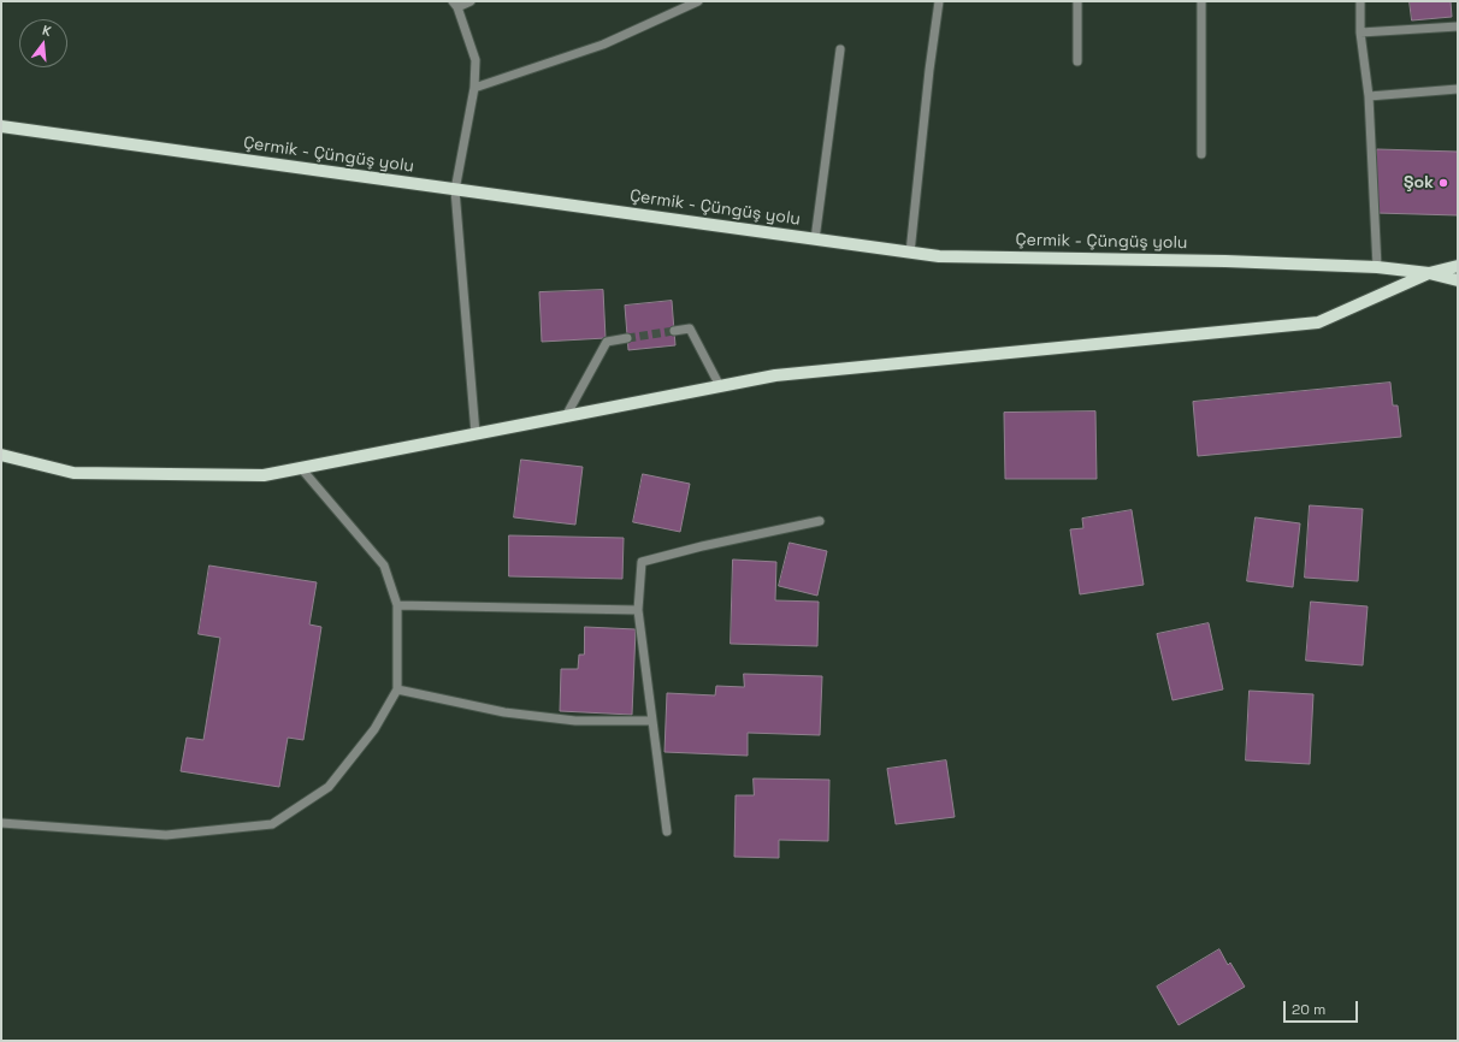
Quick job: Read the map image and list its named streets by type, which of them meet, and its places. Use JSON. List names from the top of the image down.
{
  "streets": {
    "main road": ["Çermik - Çüngüş yolu"]
  },
  "places": ["Şok"],
  "scale_bar": "20 m",
  "north": "top"
}
